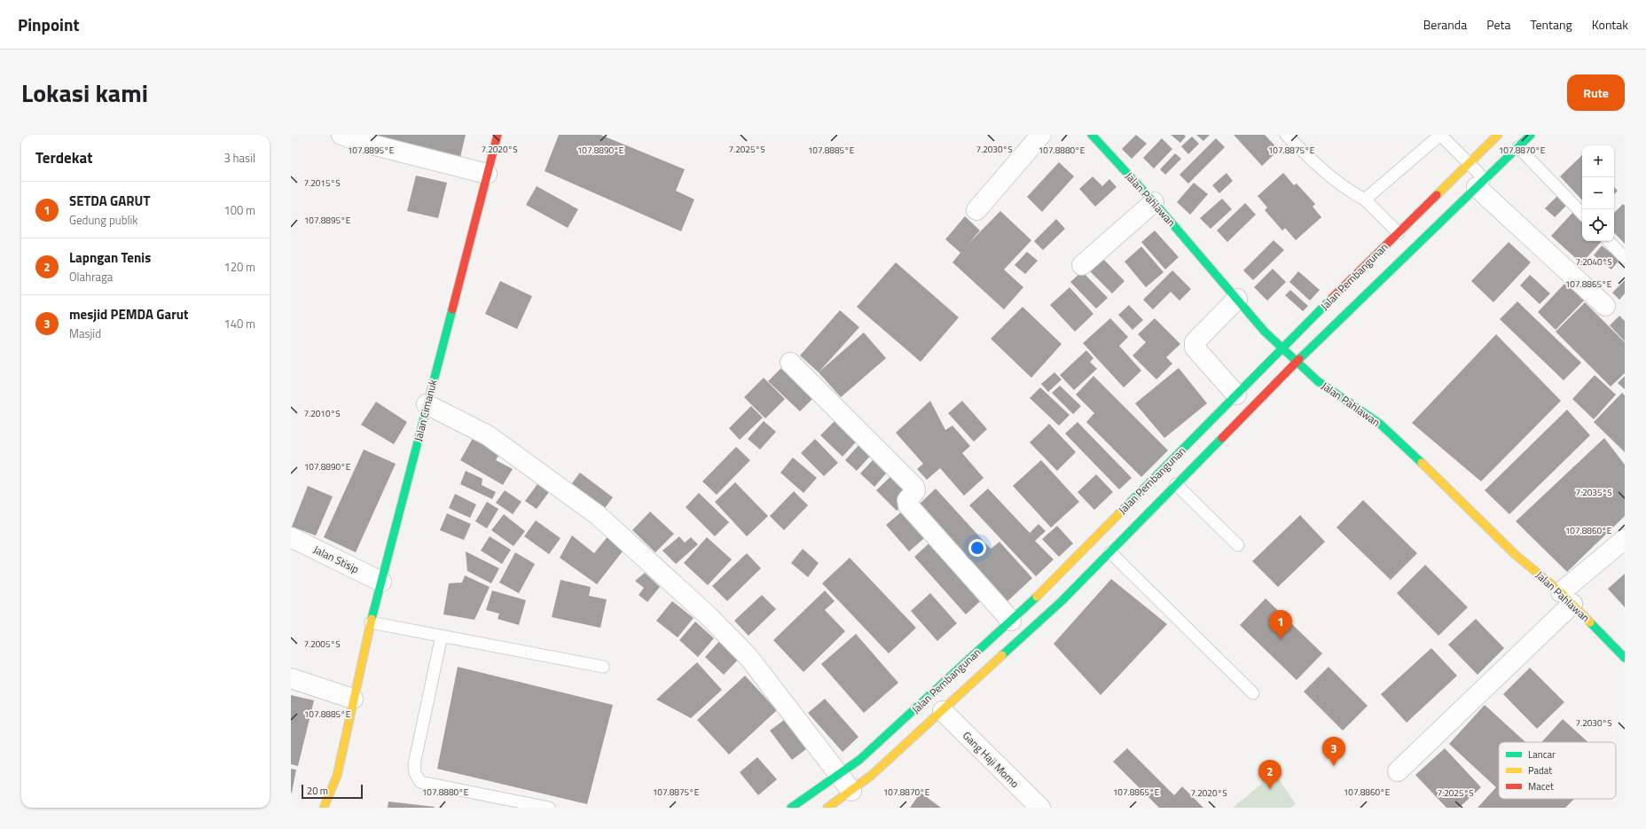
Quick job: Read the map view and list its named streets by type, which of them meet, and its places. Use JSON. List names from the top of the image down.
{
  "streets": {
    "main road": ["Jalan Pahlawan", "Jalan Pembangunan", "Jalan Cimanuk"],
    "street": ["Jalan Stisip", "Gang Haji Momo"]
  },
  "crossings": [
    ["Jalan Pahlawan", "Jalan Pembangunan"],
    ["Jalan Pembangunan", "Gang Haji Momo"],
    ["Jalan Cimanuk", "Jalan Stisip"]
  ],
  "legend": ["Lancar", "Padat", "Macet"],
  "scale_bar": "20 m",
  "page": {
    "header": "Pinpoint",
    "nav": [
      "Beranda",
      "Peta",
      "Tentang",
      "Kontak"
    ],
    "title": "Lokasi kami",
    "buttons": "Rute",
    "heading": ["Terdekat", "3 hasil"],
    "map_buttons": ["+", "−"],
    "list": [
      {
        "mark": "1",
        "name": "SETDA GARUT",
        "note": "Gedung publik",
        "value": "100 m"
      },
      {
        "mark": "2",
        "name": "Lapngan Tenis",
        "note": "Olahraga",
        "value": "120 m"
      },
      {
        "mark": "3",
        "name": "mesjid PEMDA Garut",
        "note": "Masjid",
        "value": "140 m"
      }
    ],
    "pins": ["1", "3", "2"],
    "scale": "20 m"
  },
  "coordinates": [
    "7.2020°S",
    "7.2025°S",
    "7.2030°S",
    "107.8895°E",
    "107.8890°E",
    "107.8885°E",
    "107.8880°E",
    "107.8875°E",
    "107.8870°E",
    "7.2015°S",
    "7.2040°S",
    "107.8865°E",
    "7.2010°S",
    "7.2035°S",
    "107.8860°E",
    "7.2005°S"
  ]
}
